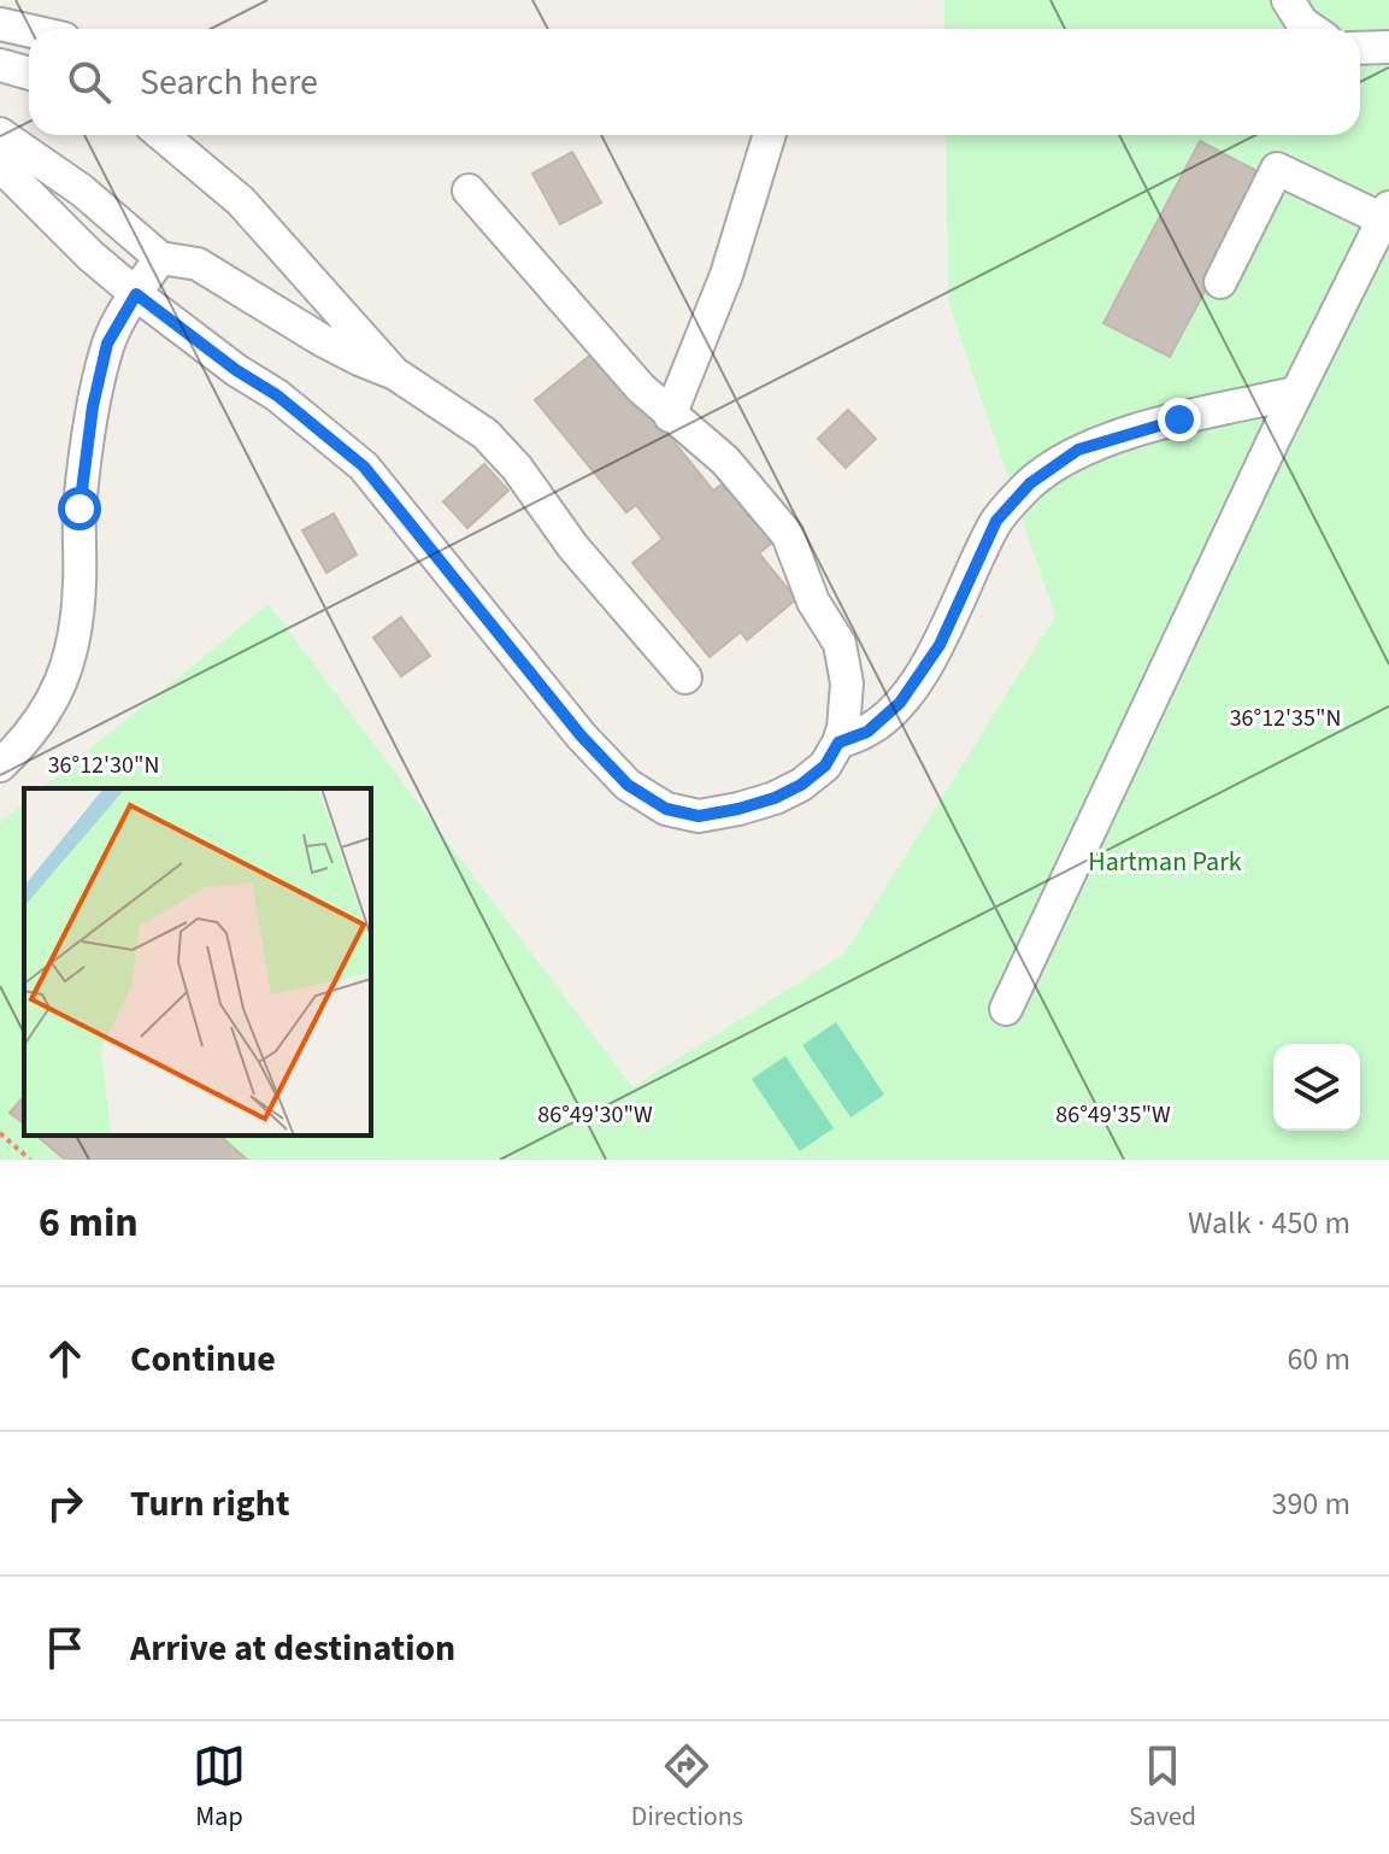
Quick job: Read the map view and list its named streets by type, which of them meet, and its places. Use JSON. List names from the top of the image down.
{
  "parks": ["Hartman Park"],
  "page": {
    "search": "Search here",
    "heading": ["6 min", "Walk · 450 m"],
    "list": [
      ["Continue", "60 m"],
      ["Turn right", "390 m"],
      "Arrive at destination"
    ],
    "nav": ["Map", "Directions", "Saved"]
  },
  "coordinates": [
    "36°12'35\"N",
    "36°12'30\"N",
    "86°49'30\"W",
    "86°49'35\"W"
  ]
}
